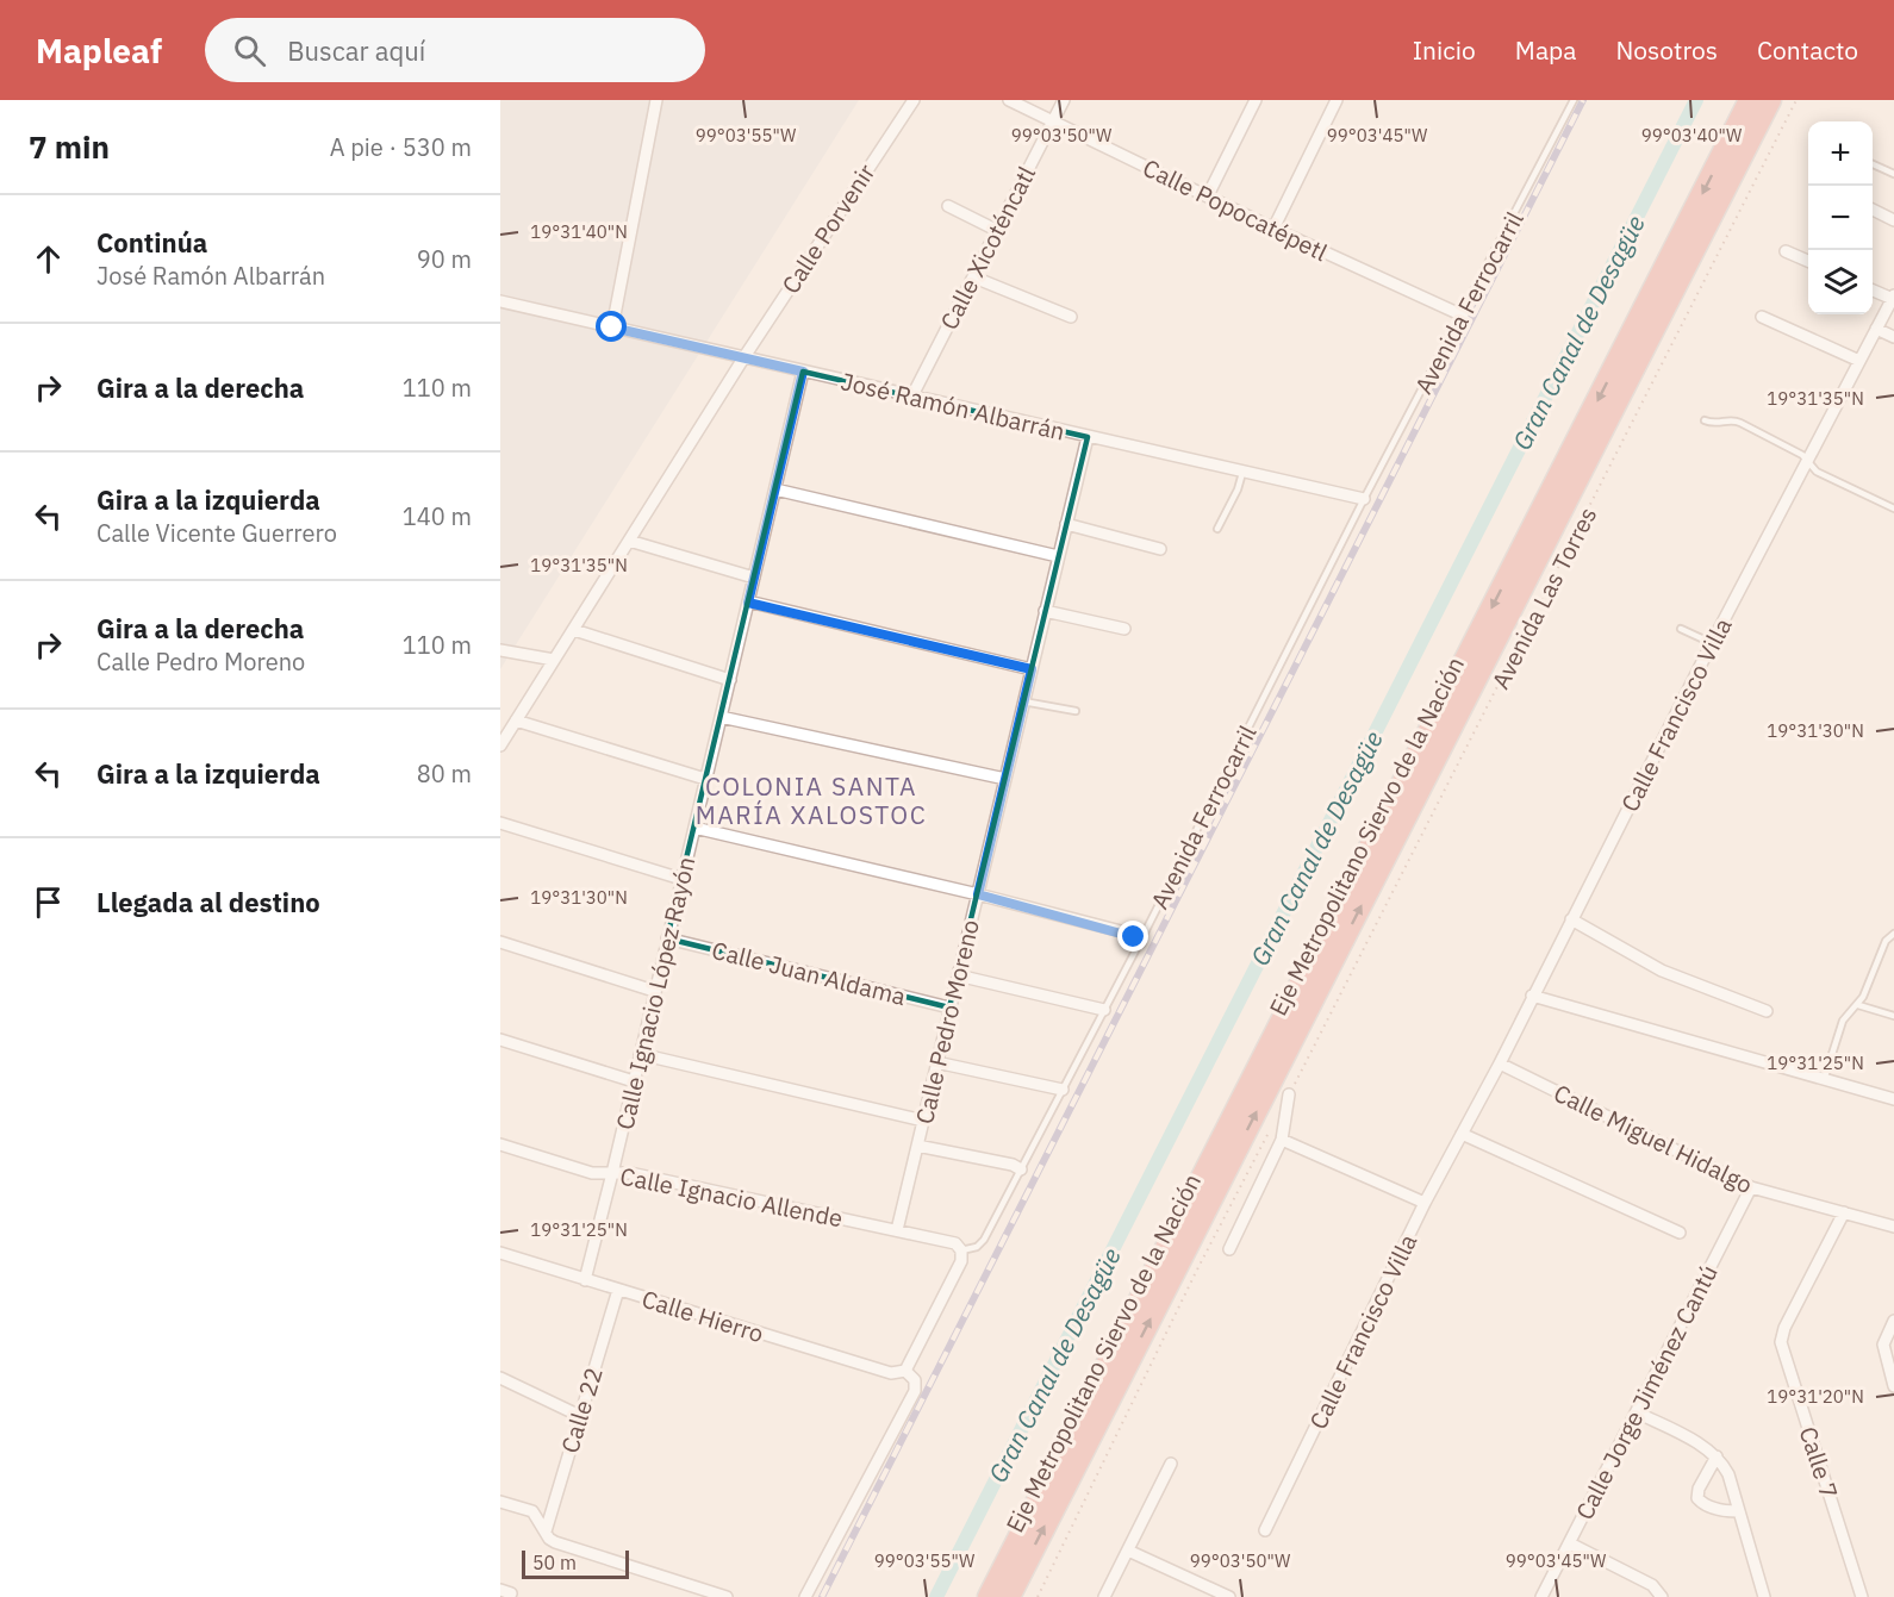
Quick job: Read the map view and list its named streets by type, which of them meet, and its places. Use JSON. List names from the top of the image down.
{
  "streets": {
    "highway": ["Eje Metropolitano Siervo de la Nación"],
    "street": [
      "Calle Popocatépetl",
      "Calle Porvenir",
      "Calle Xicoténcatl",
      "José Ramón Albarrán",
      "Calle Francisco Villa",
      "Calle Juan Aldama",
      "Calle Ignacio López Rayón",
      "Calle Pedro Moreno",
      "Calle Miguel Hidalgo",
      "Calle Ignacio Allende",
      "Calle Hierro",
      "Calle Jorge Jiménez Cantú",
      "Calle 22",
      "Calle 7"
    ],
    "lane": ["Avenida Ferrocarril"],
    "path": ["Avenida Las Torres"]
  },
  "crossings": [
    ["Calle Popocatépetl", "Calle Xicoténcatl"],
    ["Calle Popocatépetl", "Avenida Ferrocarril"],
    ["Calle Porvenir", "José Ramón Albarrán"],
    ["Calle Xicoténcatl", "José Ramón Albarrán"],
    ["Avenida Ferrocarril", "José Ramón Albarrán"],
    ["Avenida Ferrocarril", "Calle Ignacio Allende"],
    ["José Ramón Albarrán", "Calle Ignacio López Rayón"],
    ["José Ramón Albarrán", "Calle Pedro Moreno"],
    ["Calle Francisco Villa", "Calle Miguel Hidalgo"],
    ["Calle Juan Aldama", "Calle Ignacio López Rayón"],
    ["Calle Juan Aldama", "Calle Pedro Moreno"],
    ["Calle Ignacio López Rayón", "Calle Ignacio Allende"],
    ["Calle Ignacio López Rayón", "Calle Hierro"],
    ["Calle Pedro Moreno", "Calle Ignacio Allende"],
    ["Calle Miguel Hidalgo", "Calle Jorge Jiménez Cantú"],
    ["Calle Miguel Hidalgo", "Calle 7"],
    ["Calle Hierro", "Calle 22"]
  ],
  "districts": ["COLONIA SANTA MARÍA XALOSTOC"],
  "water": ["Gran Canal de Desagüe"],
  "scale_bar": "50 m",
  "page": {
    "header": "Mapleaf",
    "search": "Buscar aquí",
    "nav": [
      "Inicio",
      "Mapa",
      "Nosotros",
      "Contacto"
    ],
    "heading": ["7 min", "A pie · 530 m"],
    "map_buttons": ["+", "−"],
    "list": [
      ["Continúa", "José Ramón Albarrán", "90 m"],
      ["Gira a la derecha", "110 m"],
      ["Gira a la izquierda", "Calle Vicente Guerrero", "140 m"],
      ["Gira a la derecha", "Calle Pedro Moreno", "110 m"],
      ["Gira a la izquierda", "80 m"],
      "Llegada al destino"
    ],
    "scale": "50 m"
  },
  "coordinates": [
    "99°03'55\"W",
    "99°03'50\"W",
    "99°03'45\"W",
    "99°03'40\"W",
    "19°31'40\"N",
    "19°31'35\"N",
    "19°31'30\"N",
    "19°31'25\"N",
    "19°31'20\"N"
  ]
}
